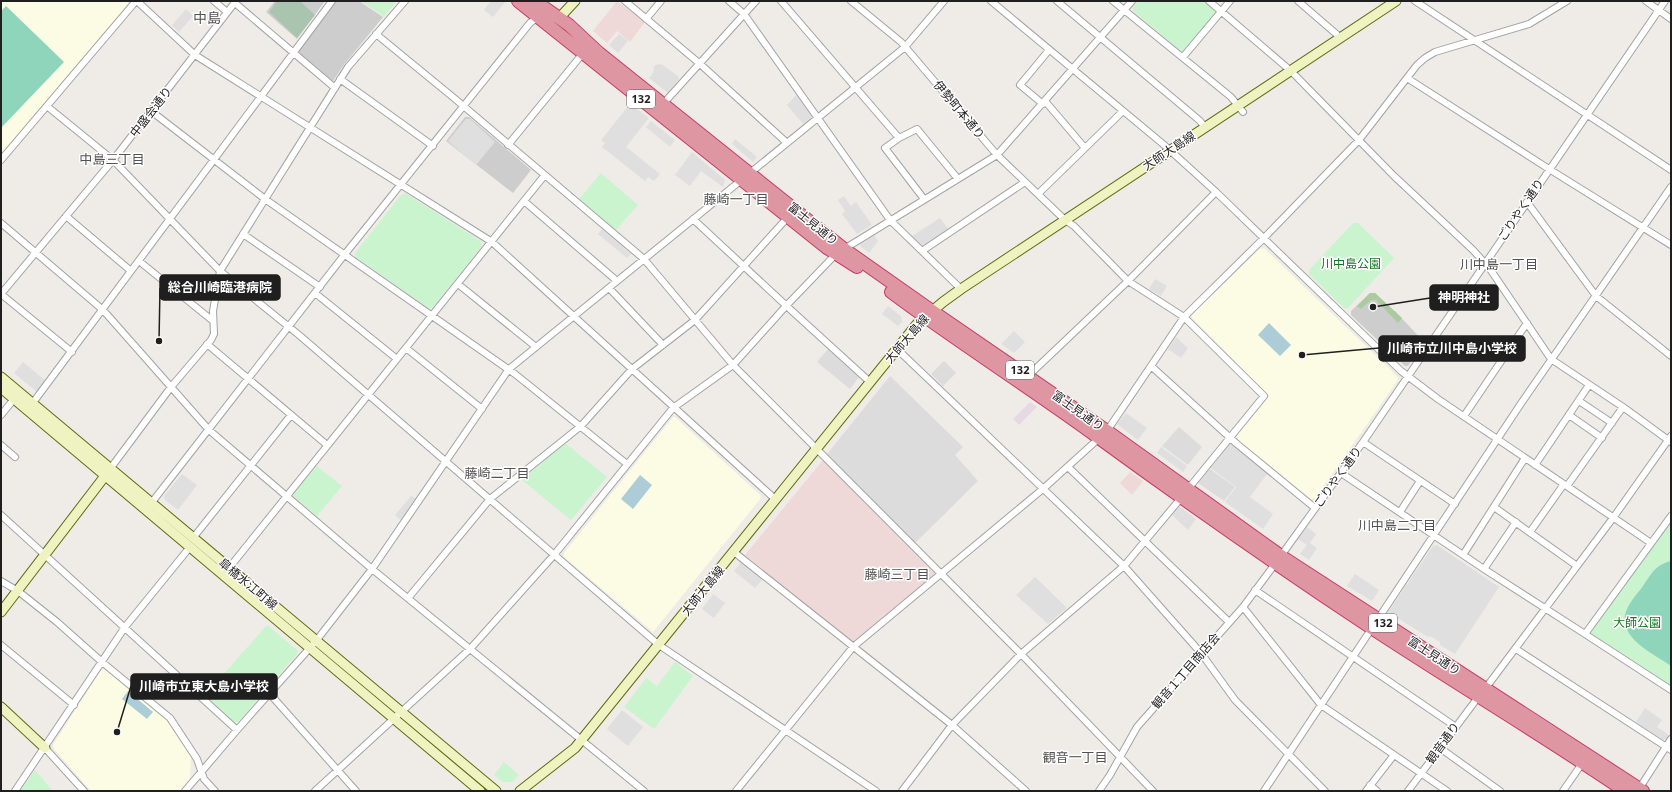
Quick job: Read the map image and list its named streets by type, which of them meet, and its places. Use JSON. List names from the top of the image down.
{
  "streets": {
    "highway": ["132", "富士見通り"],
    "street": [
      "伊勢町本通り",
      "中盛会通り",
      "大師大島線",
      "ごりやく通り",
      "皐橋水江町線",
      "観音１丁目商店会",
      "観音通り"
    ]
  },
  "crossings": [
    ["伊勢町本通り", "大師大島線"],
    ["大師大島線", "富士見通り"],
    ["ごりやく通り", "富士見通り"],
    ["ごりやく通り", "観音１丁目商店会"],
    ["富士見通り", "観音１丁目商店会"],
    ["富士見通り", "観音通り"]
  ],
  "districts": [
    "中島",
    "中島三丁目",
    "藤崎一丁目",
    "川中島一丁目",
    "藤崎二丁目",
    "川中島二丁目",
    "藤崎三丁目",
    "観音一丁目"
  ],
  "parks": ["川中島公園", "大師公園"],
  "places": [
    "神明神社",
    "総合川崎臨港病院",
    "川崎市立川中島小学校",
    "川崎市立東大島小学校"
  ]
}
